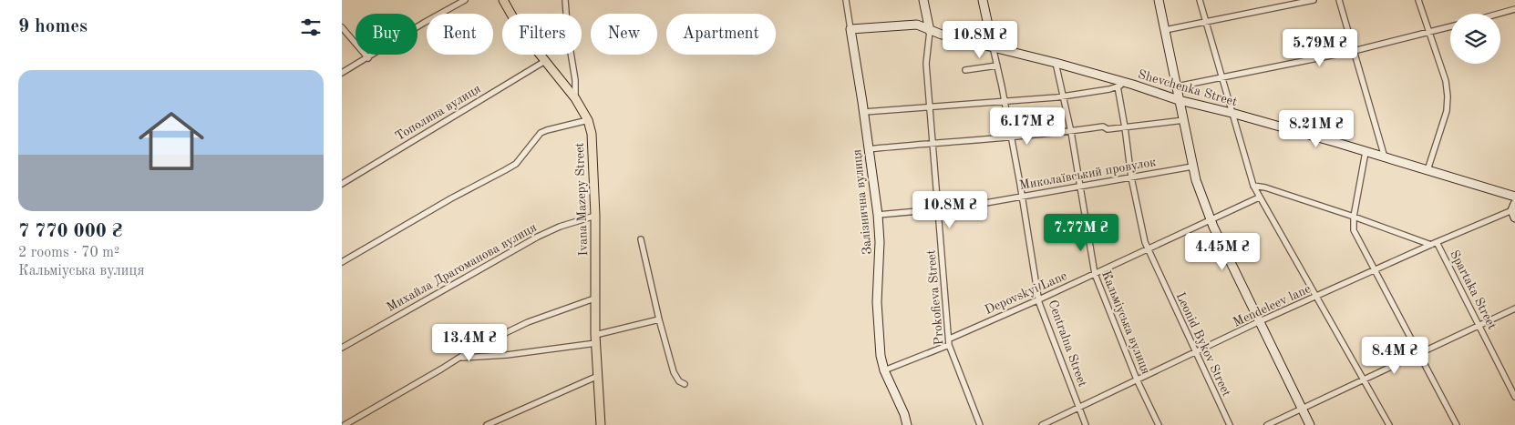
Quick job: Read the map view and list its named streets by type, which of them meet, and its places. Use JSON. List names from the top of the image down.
{
  "streets": {
    "main road": ["Ivana Mazepy Street"],
    "street": [
      "Shevchenka Street",
      "Тополина вулиця",
      "Миколаївський провулок",
      "Залізнична вулиця",
      "Михайла Драгоманова вулиця",
      "Spartaka Street",
      "Depovskyi Lane",
      "Prokofieva Street",
      "Mendeleev lane",
      "Кальміуська вулиця",
      "Centralna Street",
      "Leonid Bykov Street"
    ]
  },
  "crossings": [
    ["Shevchenka Street", "Залізнична вулиця"],
    ["Shevchenka Street", "Prokofieva Street"],
    ["Shevchenka Street", "Кальміуська вулиця"],
    ["Shevchenka Street", "Centralna Street"],
    ["Тополина вулиця", "Ivana Mazepy Street"],
    ["Миколаївський провулок", "Залізнична вулиця"],
    ["Миколаївський провулок", "Prokofieva Street"],
    ["Миколаївський провулок", "Кальміуська вулиця"],
    ["Миколаївський провулок", "Centralna Street"],
    ["Миколаївський провулок", "Leonid Bykov Street"],
    ["Ivana Mazepy Street", "Михайла Драгоманова вулиця"],
    ["Spartaka Street", "Mendeleev lane"],
    ["Depovskyi Lane", "Prokofieva Street"],
    ["Depovskyi Lane", "Кальміуська вулиця"],
    ["Depovskyi Lane", "Centralna Street"],
    ["Depovskyi Lane", "Leonid Bykov Street"],
    ["Mendeleev lane", "Кальміуська вулиця"],
    ["Mendeleev lane", "Centralna Street"],
    ["Mendeleev lane", "Leonid Bykov Street"]
  ],
  "page": {
    "heading": "9 homes",
    "chip": [
      "Buy",
      "Rent",
      "Filters",
      "New",
      "Apartment"
    ],
    "price": [
      "10.8M ₴",
      "5.79M ₴",
      "6.17M ₴",
      "8.21M ₴",
      "10.8M ₴",
      "7.77M ₴",
      "4.45M ₴",
      "13.4M ₴",
      "8.4M ₴"
    ],
    "list": [
      {
        "name": "7 770 000 ₴",
        "note": "2 rooms · 70 m² · Кальміуська вулиця"
      }
    ]
  }
}
